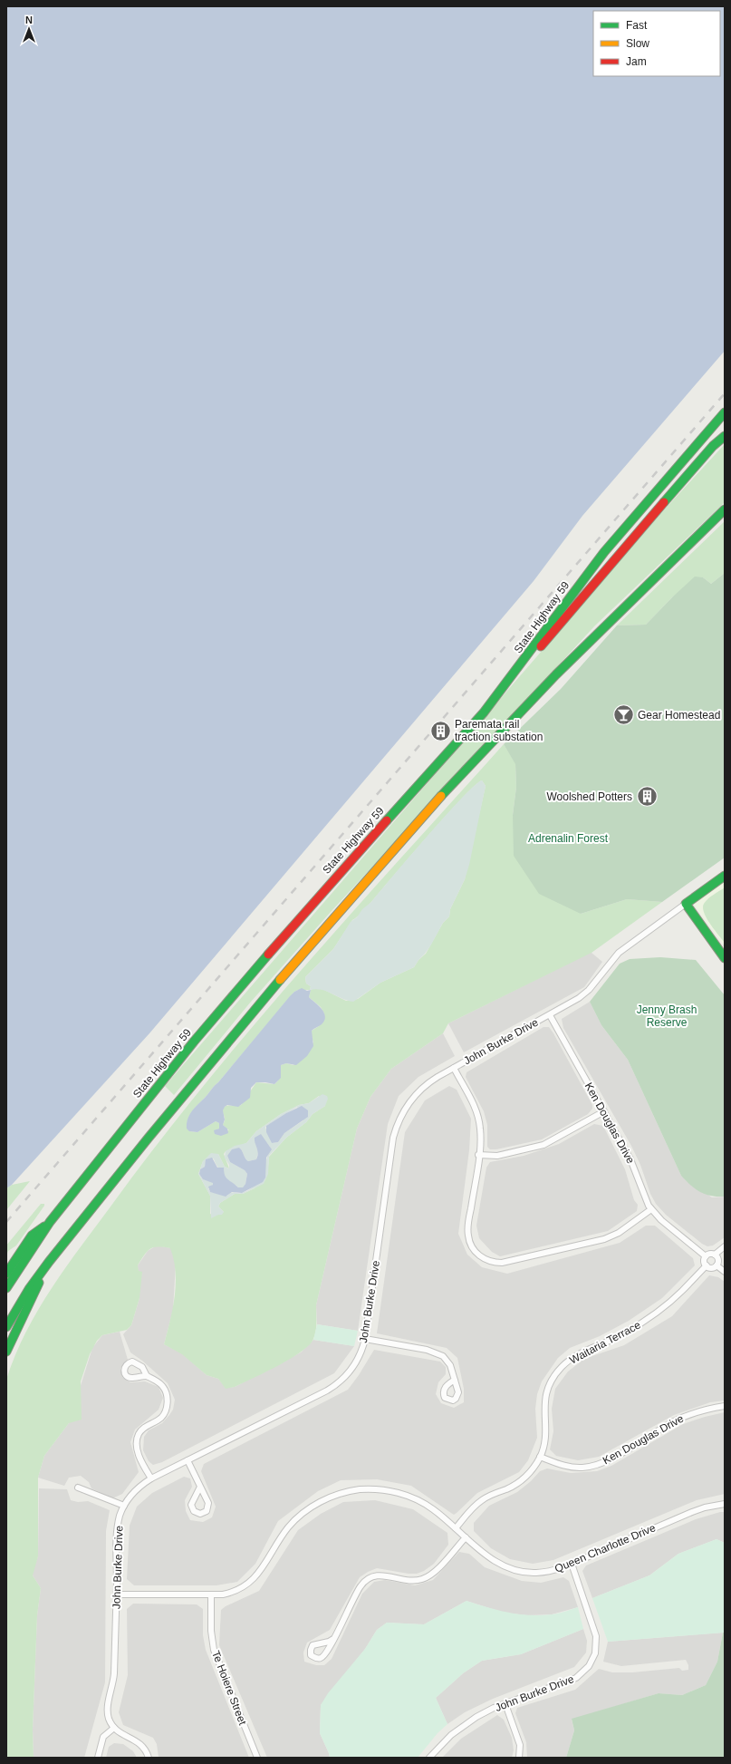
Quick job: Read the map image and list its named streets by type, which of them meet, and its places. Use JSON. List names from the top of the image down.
{
  "streets": {
    "main road": ["State Highway 59"],
    "street": [
      "John Burke Drive",
      "Ken Douglas Drive",
      "Waitaria Terrace",
      "Queen Charlotte Drive",
      "Te Hoiere Street"
    ]
  },
  "crossings": [
    ["John Burke Drive", "Ken Douglas Drive"],
    ["John Burke Drive", "Queen Charlotte Drive"],
    ["Ken Douglas Drive", "Waitaria Terrace"],
    ["Waitaria Terrace", "Queen Charlotte Drive"],
    ["Queen Charlotte Drive", "Te Hoiere Street"]
  ],
  "parks": ["Adrenalin Forest", "Jenny Brash Reserve"],
  "places": {
    "bar": ["Gear Homestead"],
    "building": ["Paremata rail traction substation", "Woolshed Potters"]
  },
  "legend": ["Fast", "Slow", "Jam"],
  "north": "top"
}
